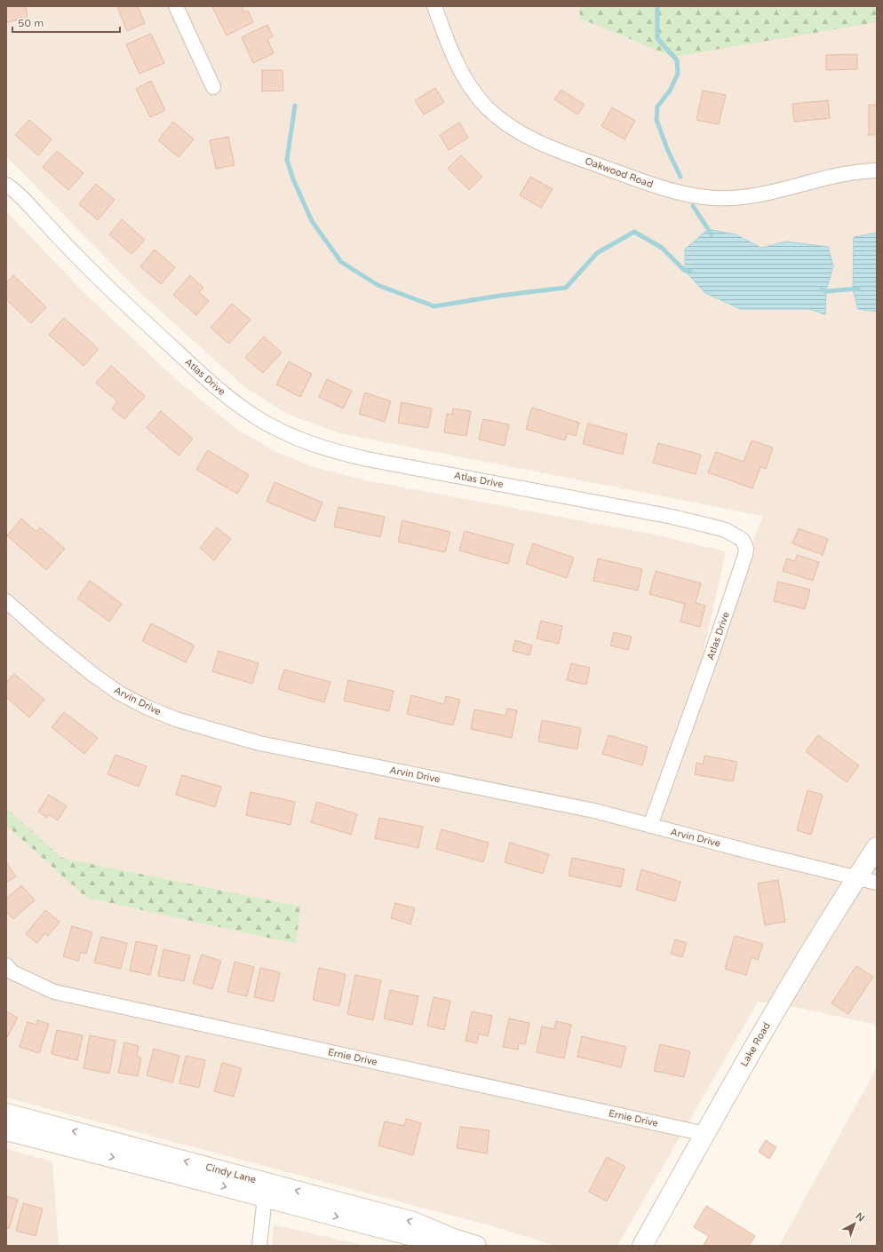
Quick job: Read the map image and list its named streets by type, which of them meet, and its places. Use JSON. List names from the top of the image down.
{
  "streets": {
    "main road": ["Lake Road", "Cindy Lane"],
    "street": [
      "Oakwood Road",
      "Atlas Drive",
      "Arvin Drive",
      "Ernie Drive"
    ]
  },
  "crossings": [
    ["Atlas Drive", "Arvin Drive"],
    ["Arvin Drive", "Lake Road"],
    ["Lake Road", "Ernie Drive"]
  ],
  "scale_bar": "50 m",
  "north": "top right"
}
